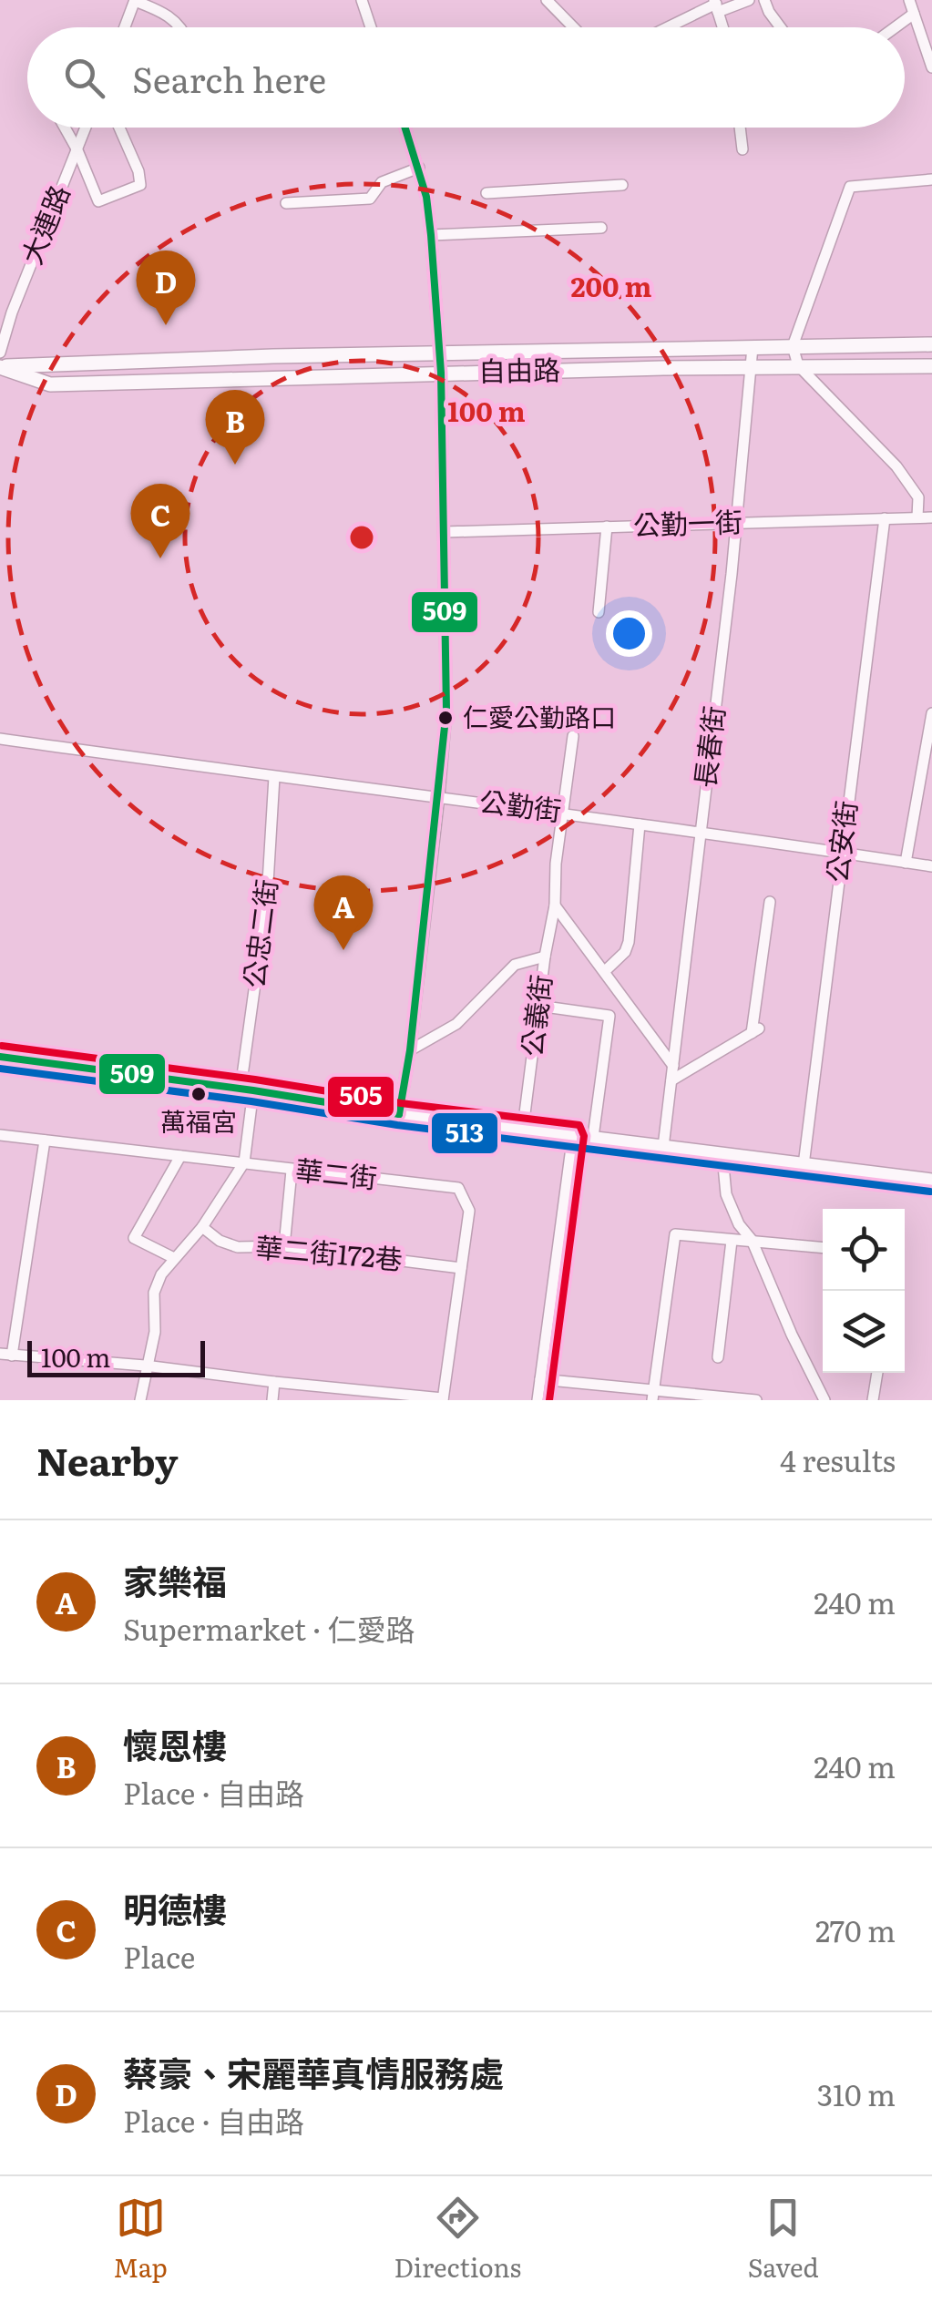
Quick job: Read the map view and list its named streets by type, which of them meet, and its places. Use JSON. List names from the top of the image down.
{
  "streets": {
    "street": [
      "大連路",
      "自由路",
      "公勤一街",
      "長春街",
      "公勤街",
      "公安街",
      "公忠二街",
      "公義街",
      "華二街",
      "華二街172巷"
    ]
  },
  "crossings": [
    ["自由路", "長春街"],
    ["公勤一街", "長春街"],
    ["公勤一街", "公安街"],
    ["長春街", "公勤街"],
    ["長春街", "公義街"],
    ["公勤街", "公安街"],
    ["公勤街", "公忠二街"],
    ["公勤街", "公義街"],
    ["公忠二街", "華二街"],
    ["華二街", "華二街172巷"]
  ],
  "places": ["仁愛公勤路口", "萬福宮"],
  "lines": ["transit line 509", "transit line 505", "transit line 513"],
  "scale_bar": "100 m",
  "page": {
    "search": "Search here",
    "pins": [
      "D",
      "B",
      "C",
      "A"
    ],
    "scale": "100 m",
    "heading": ["Nearby", "4 results"],
    "list": [
      {
        "mark": "A",
        "name": "家樂福",
        "note": "Supermarket · 仁愛路",
        "value": "240 m"
      },
      {
        "mark": "B",
        "name": "懷恩樓",
        "note": "Place · 自由路",
        "value": "240 m"
      },
      {
        "mark": "C",
        "name": "明德樓",
        "note": "Place",
        "value": "270 m"
      },
      {
        "mark": "D",
        "name": "蔡豪、宋麗華真情服務處",
        "note": "Place · 自由路",
        "value": "310 m"
      }
    ],
    "nav": ["Map", "Directions", "Saved"]
  },
  "rings": ["200 m", "100 m"]
}
